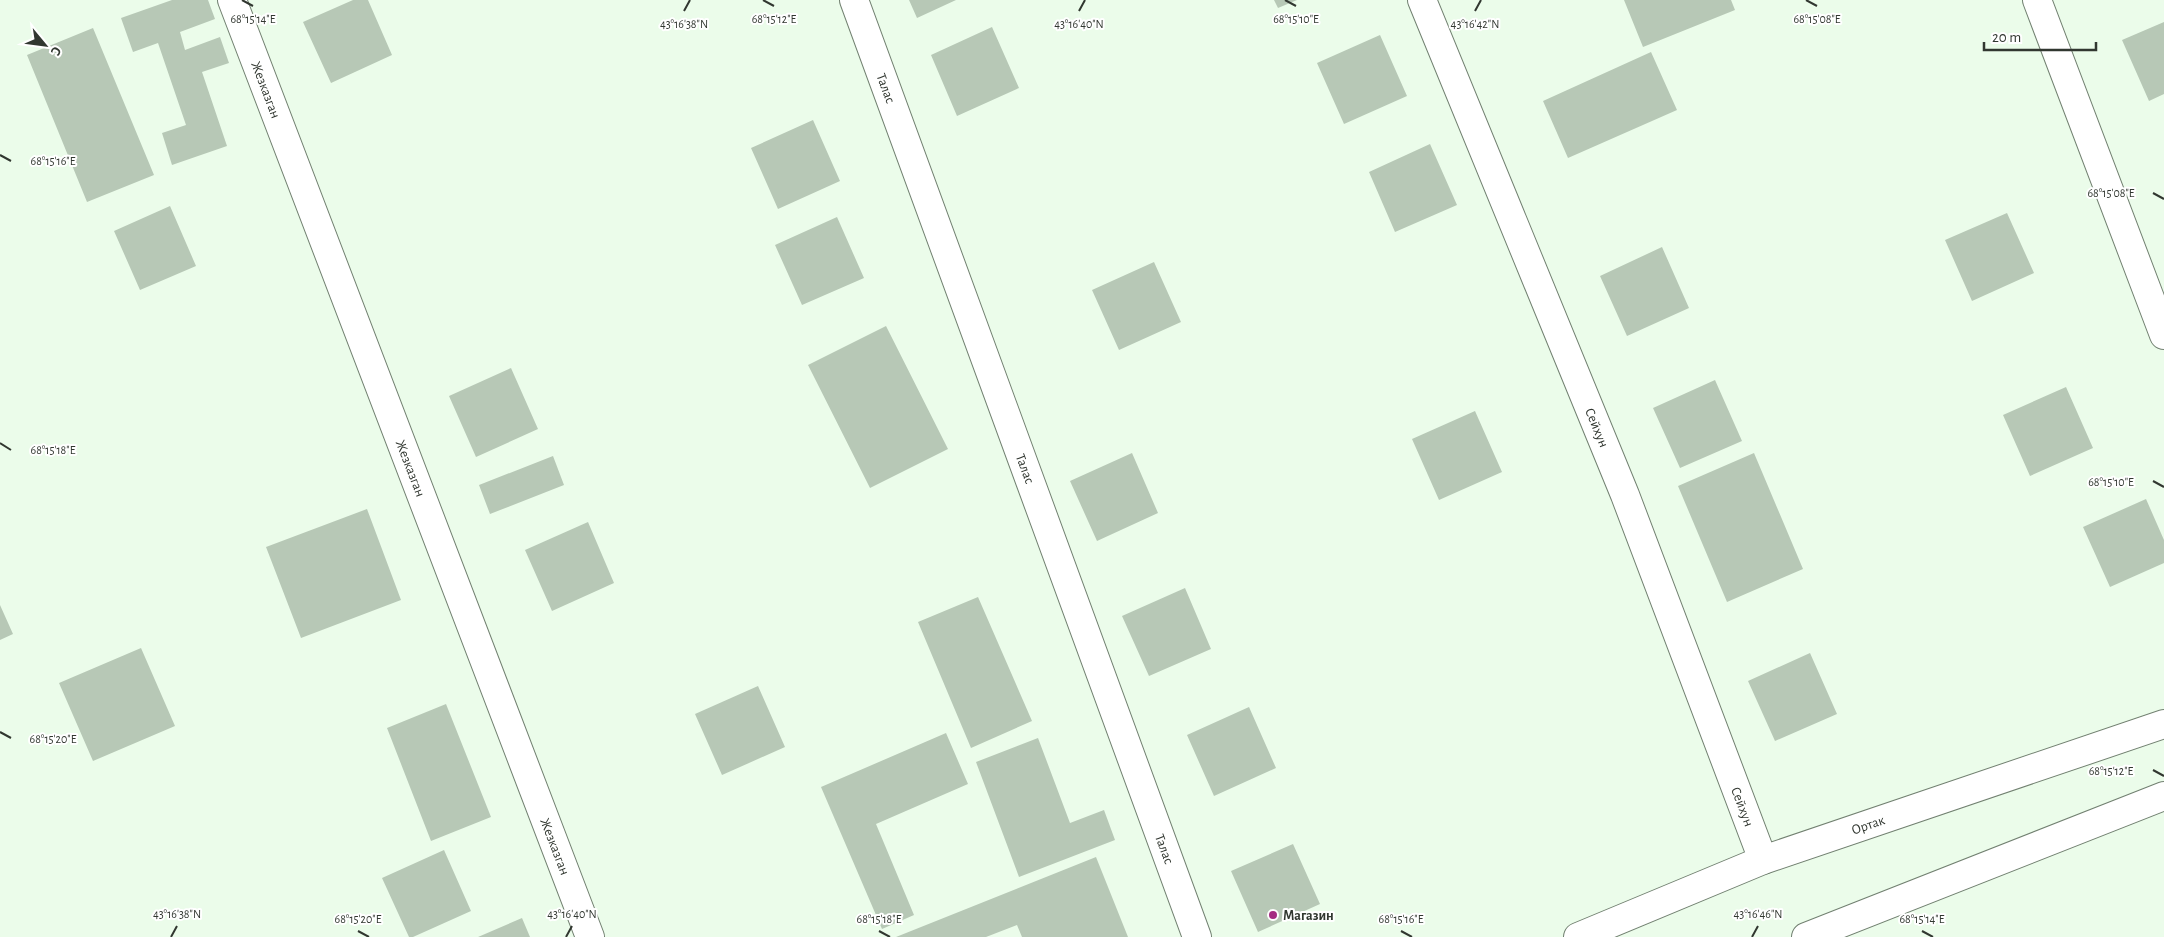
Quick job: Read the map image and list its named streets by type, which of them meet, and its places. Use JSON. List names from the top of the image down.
{
  "streets": {
    "street": [
      "Талас",
      "Жезказган",
      "Сейхун",
      "Ортак"
    ]
  },
  "crossings": [
    ["Сейхун", "Ортак"]
  ],
  "places": ["Магазин"],
  "scale_bar": "20 m",
  "north": "bottom right",
  "coordinates": [
    "68°15'14\"E",
    "68°15'12\"E",
    "68°15'10\"E",
    "68°15'08\"E",
    "43°16'38\"N",
    "43°16'40\"N",
    "43°16'42\"N",
    "68°15'16\"E",
    "68°15'18\"E",
    "68°15'20\"E",
    "43°16'46\"N"
  ]
}
